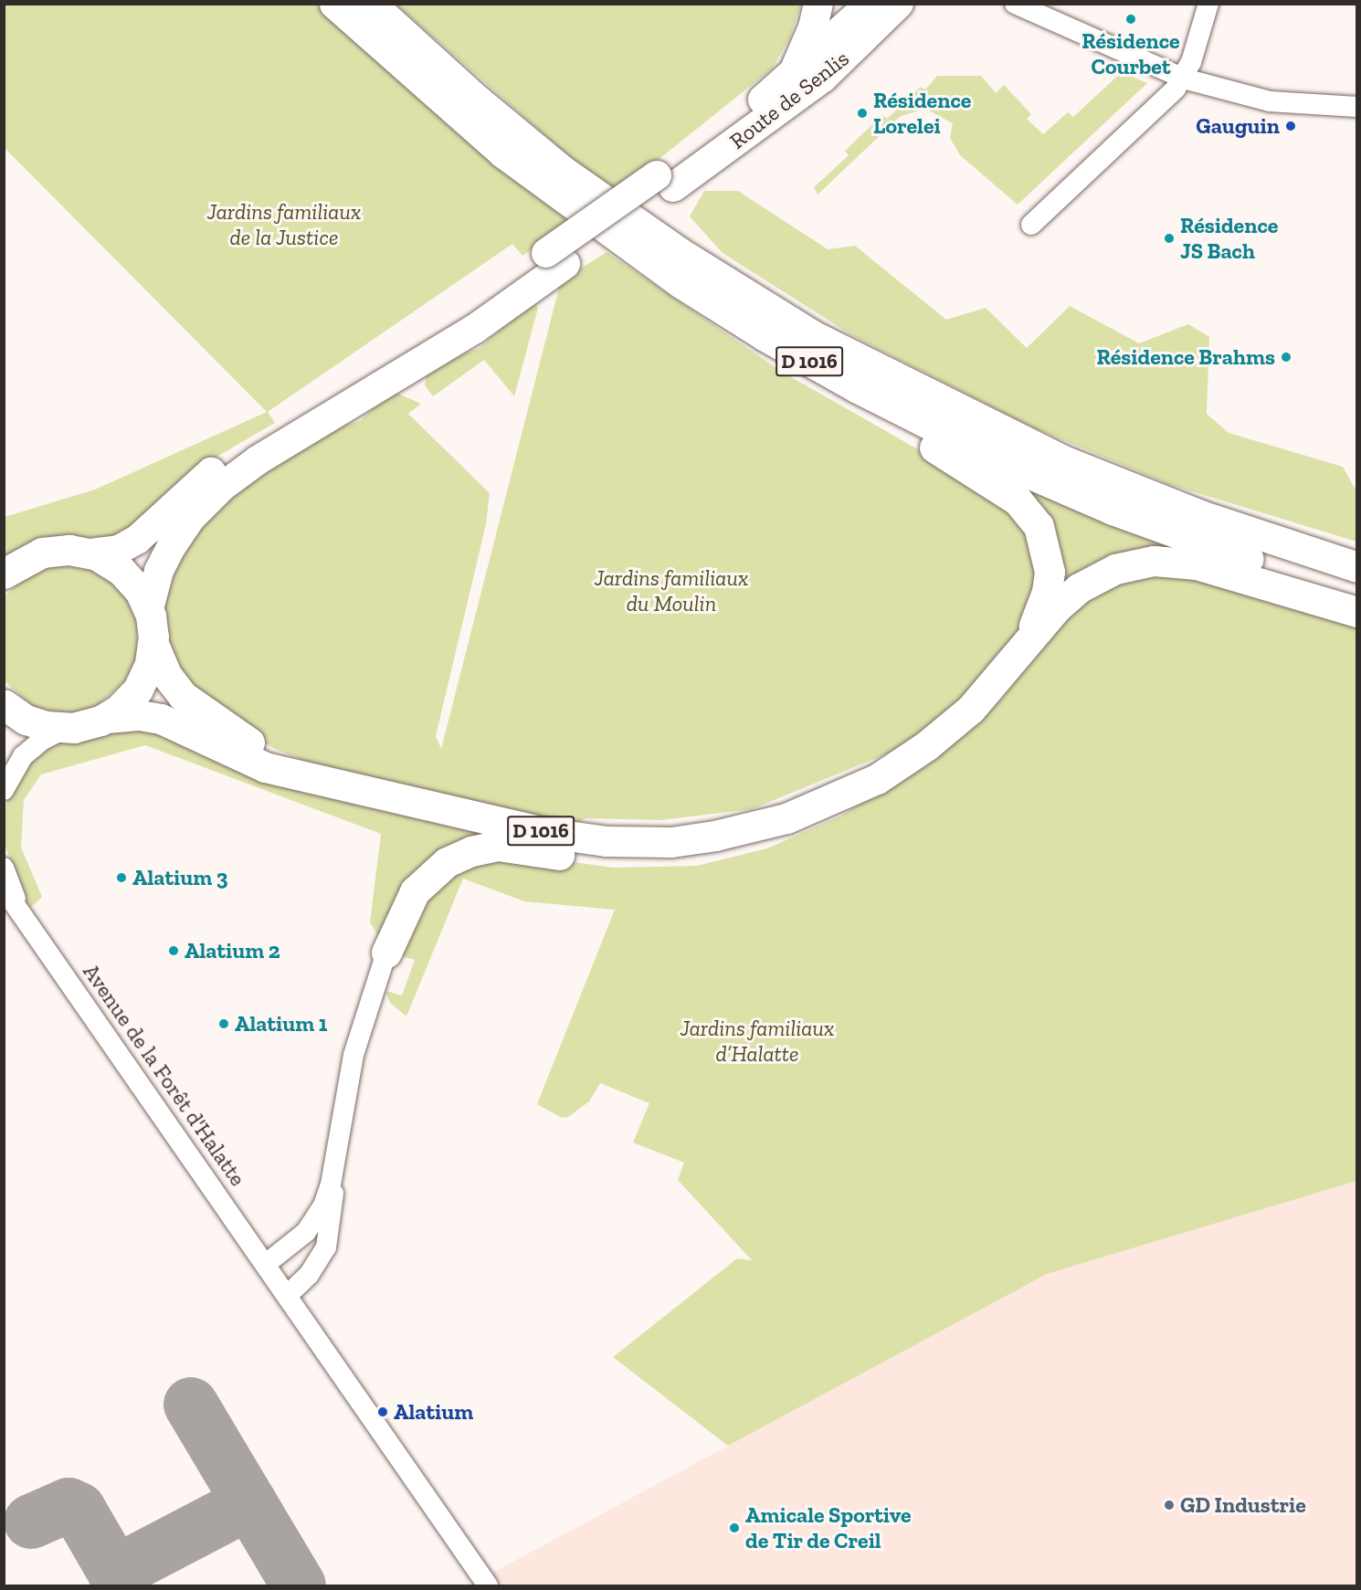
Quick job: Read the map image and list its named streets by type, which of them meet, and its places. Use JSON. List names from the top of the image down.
{
  "streets": {
    "main road": ["Route de Senlis", "D 1016"],
    "street": ["Avenue de la Forêt d'Halatte"]
  },
  "parks": ["Jardins familiaux de la Justice", "Jardins familiaux du Moulin", "Jardins familiaux d’Halatte"],
  "places": [
    "Résidence Courbet",
    "Résidence Lorelei",
    "Gauguin",
    "Résidence JS Bach",
    "Résidence Brahms",
    "Alatium 3",
    "Alatium 2",
    "Alatium 1",
    "Alatium",
    "GD Industrie",
    "Amicale Sportive de Tir de Creil"
  ]
}
